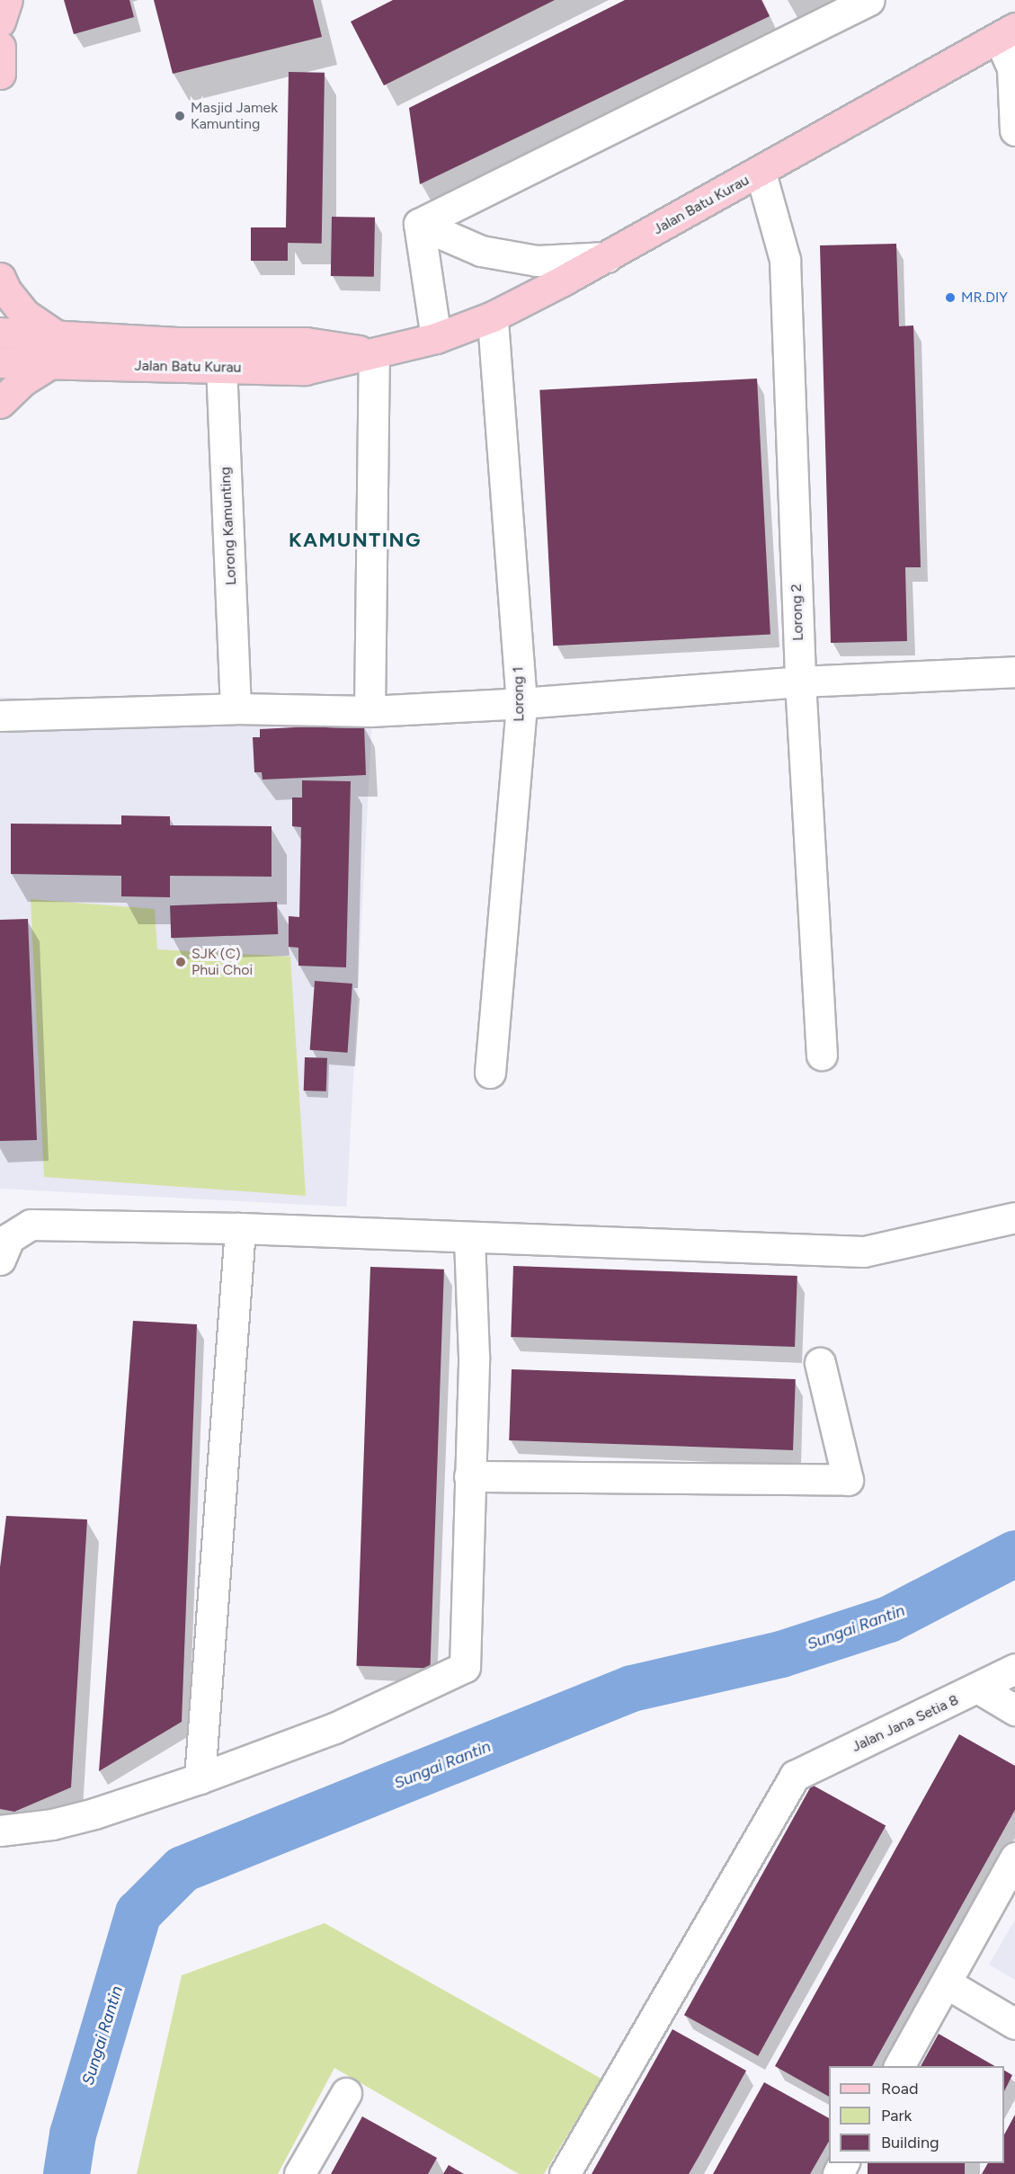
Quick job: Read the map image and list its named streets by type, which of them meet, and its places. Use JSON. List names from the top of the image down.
{
  "streets": {
    "main road": ["Jalan Batu Kurau"],
    "street": [
      "Lorong Kamunting",
      "Lorong 2",
      "Lorong 1",
      "Jalan Jana Setia 8"
    ]
  },
  "crossings": [
    ["Jalan Batu Kurau", "Lorong Kamunting"],
    ["Jalan Batu Kurau", "Lorong 2"],
    ["Jalan Batu Kurau", "Lorong 1"]
  ],
  "districts": ["KAMUNTING"],
  "water": ["Sungai Rantin"],
  "places": ["Masjid Jamek Kamunting", "MR.DIY", "SJK (C) Phui Choi"],
  "legend": ["Road", "Park", "Building"]
}
